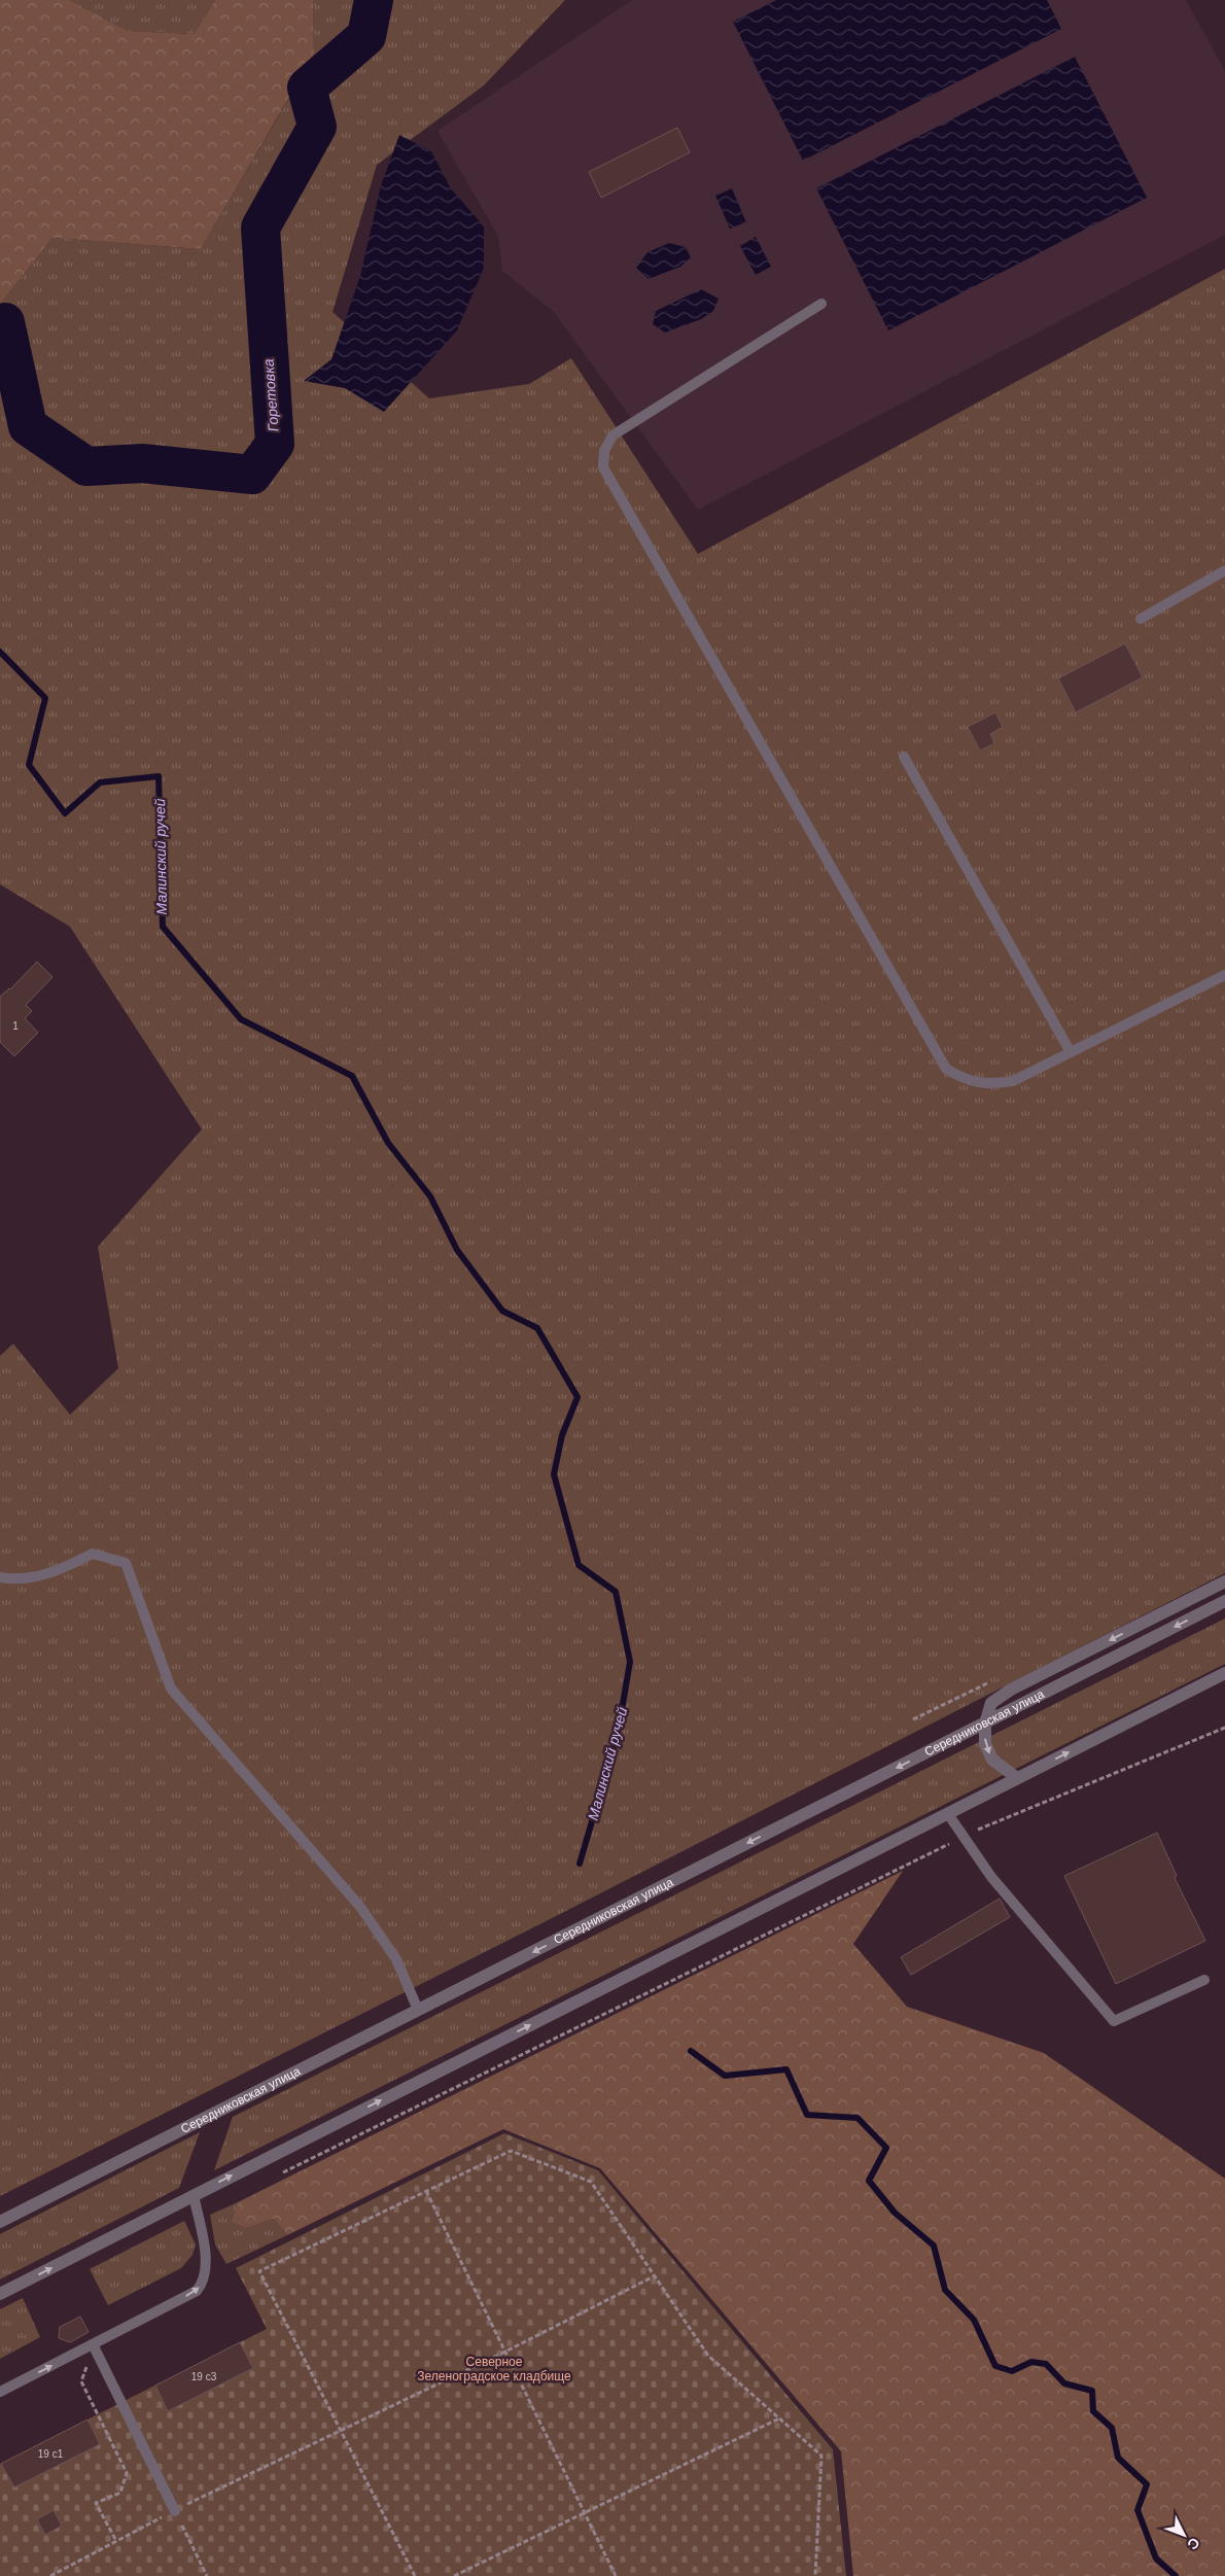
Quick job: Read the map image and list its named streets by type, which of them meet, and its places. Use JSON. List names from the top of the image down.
{
  "streets": {
    "street": ["Середниковская улица"]
  },
  "water": ["Горетовка", "Малинский ручей"],
  "parks": ["Северное Зеленоградское кладбище"],
  "house_numbers": ["1", "19 с3", "19 с1"],
  "north": "bottom right"
}
